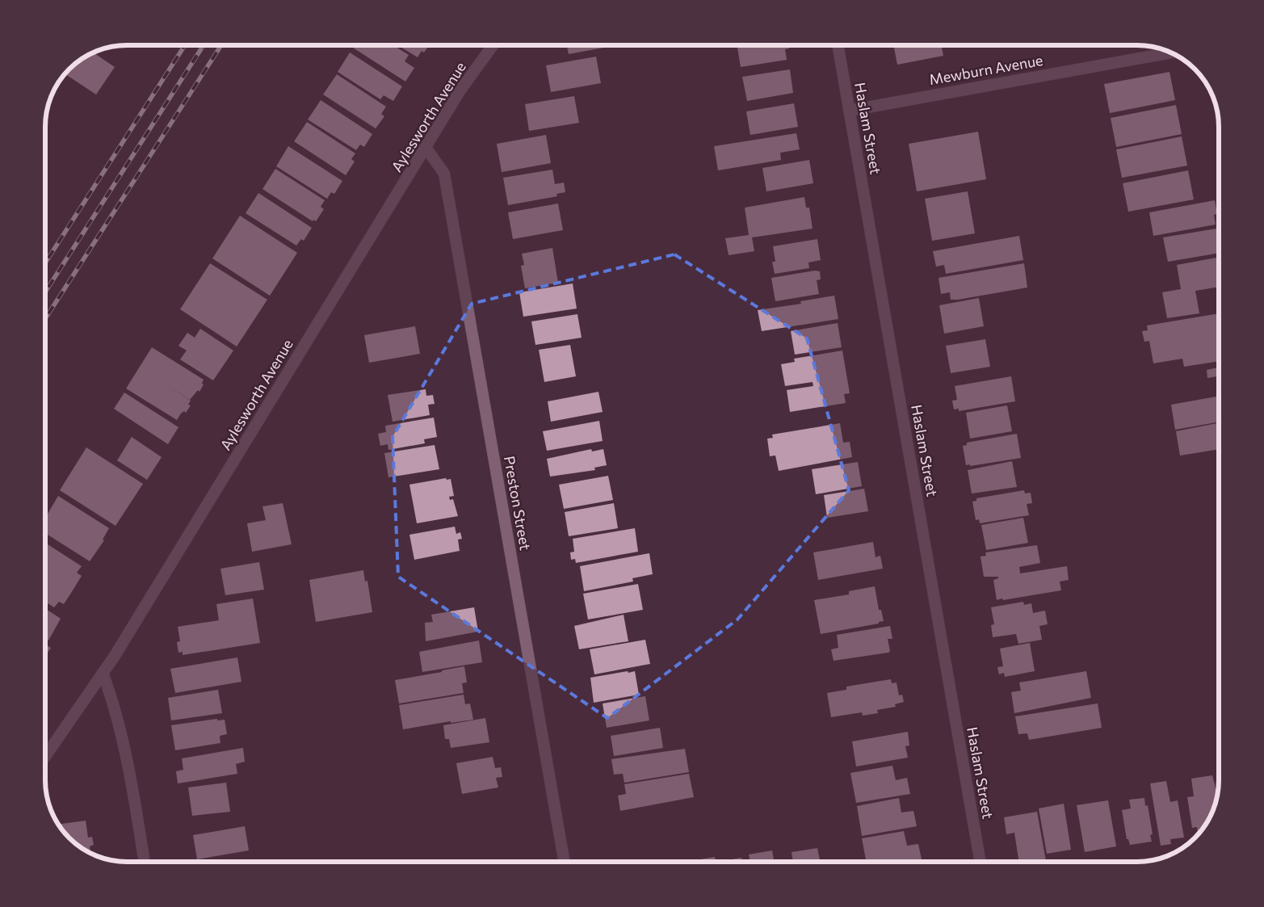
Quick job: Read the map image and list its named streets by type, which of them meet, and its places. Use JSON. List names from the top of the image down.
{
  "streets": {
    "street": [
      "Mewburn Avenue",
      "Aylesworth Avenue",
      "Haslam Street",
      "Preston Street"
    ]
  },
  "crossings": [
    ["Mewburn Avenue", "Haslam Street"],
    ["Aylesworth Avenue", "Preston Street"]
  ]
}
